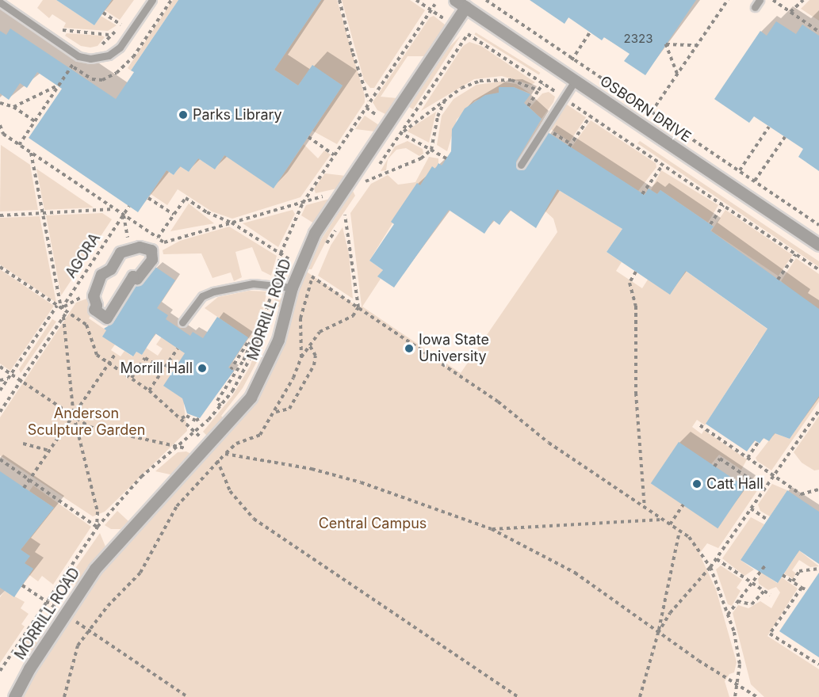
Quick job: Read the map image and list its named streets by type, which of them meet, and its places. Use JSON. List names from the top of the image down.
{
  "streets": {
    "street": ["OSBORN DRIVE", "MORRILL ROAD"],
    "path": ["AGORA"]
  },
  "crossings": [
    ["OSBORN DRIVE", "MORRILL ROAD"]
  ],
  "parks": ["Anderson Sculpture Garden", "Central Campus"],
  "places": [
    "Parks Library",
    "Iowa State University",
    "Morrill Hall",
    "Catt Hall"
  ],
  "house_numbers": ["2323"]
}
